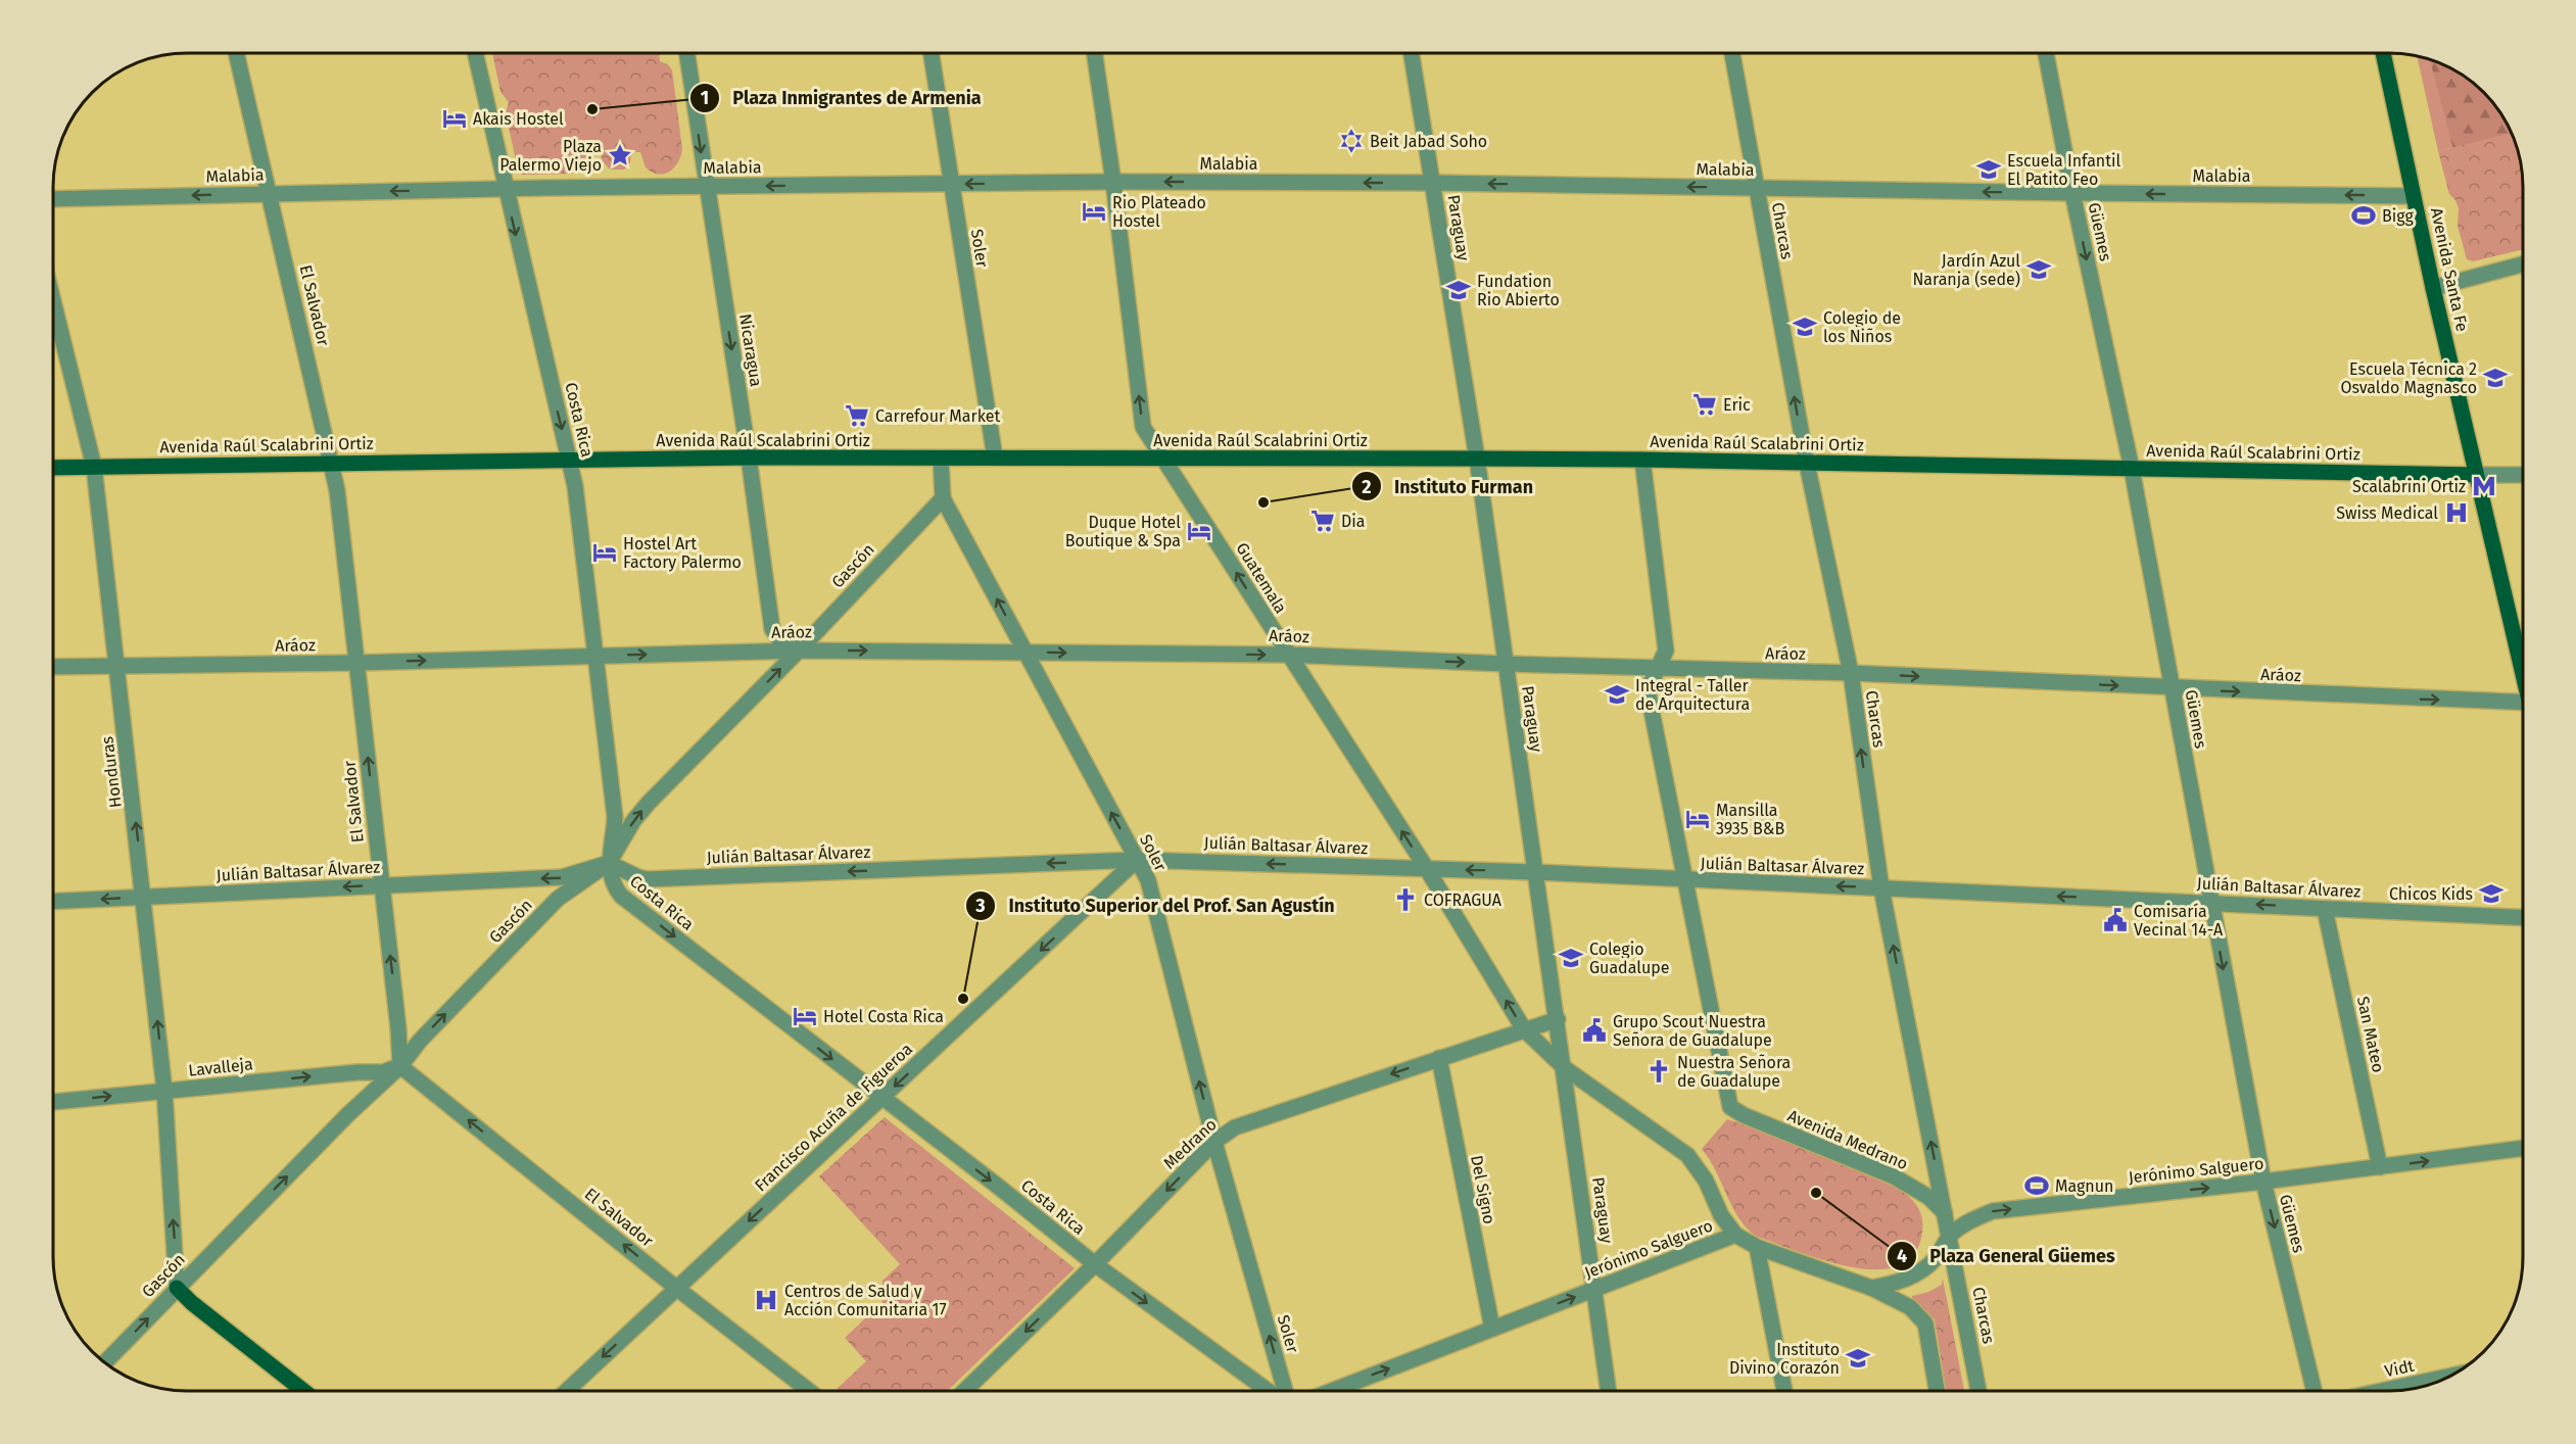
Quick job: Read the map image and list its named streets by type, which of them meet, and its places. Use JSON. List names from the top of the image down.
{
  "streets": {
    "main road": ["Avenida Santa Fe", "Avenida Raúl Scalabrini Ortiz"],
    "street": [
      "Malabia",
      "Paraguay",
      "Charcas",
      "Güemes",
      "Soler",
      "El Salvador",
      "Nicaragua",
      "Costa Rica",
      "Gascón",
      "Guatemala",
      "Aráoz",
      "Honduras",
      "Julián Baltasar Álvarez",
      "San Mateo",
      "Lavalleja",
      "Francisco Acuña de Figueroa",
      "Avenida Medrano",
      "Medrano",
      "Jerónimo Salguero",
      "Del Signo",
      "Vidt"
    ]
  },
  "crossings": [
    ["Malabia", "Paraguay"],
    ["Malabia", "Charcas"],
    ["Malabia", "Güemes"],
    ["Malabia", "Soler"],
    ["Malabia", "Avenida Santa Fe"],
    ["Malabia", "El Salvador"],
    ["Malabia", "Nicaragua"],
    ["Malabia", "Costa Rica"],
    ["Malabia", "Guatemala"],
    ["Paraguay", "Avenida Raúl Scalabrini Ortiz"],
    ["Paraguay", "Guatemala"],
    ["Paraguay", "Aráoz"],
    ["Paraguay", "Julián Baltasar Álvarez"],
    ["Paraguay", "Medrano"],
    ["Paraguay", "Jerónimo Salguero"],
    ["Charcas", "Avenida Raúl Scalabrini Ortiz"],
    ["Charcas", "Aráoz"],
    ["Charcas", "Julián Baltasar Álvarez"],
    ["Charcas", "Avenida Medrano"],
    ["Charcas", "Jerónimo Salguero"],
    ["Güemes", "Avenida Raúl Scalabrini Ortiz"],
    ["Güemes", "Aráoz"],
    ["Güemes", "Julián Baltasar Álvarez"],
    ["Güemes", "Jerónimo Salguero"],
    ["Soler", "Avenida Raúl Scalabrini Ortiz"],
    ["Soler", "Gascón"],
    ["Soler", "Aráoz"],
    ["Soler", "Julián Baltasar Álvarez"],
    ["Soler", "Francisco Acuña de Figueroa"],
    ["Soler", "Medrano"],
    ["Avenida Santa Fe", "Avenida Raúl Scalabrini Ortiz"],
    ["El Salvador", "Avenida Raúl Scalabrini Ortiz"],
    ["El Salvador", "Gascón"],
    ["El Salvador", "Aráoz"],
    ["El Salvador", "Julián Baltasar Álvarez"],
    ["El Salvador", "Lavalleja"],
    ["El Salvador", "Francisco Acuña de Figueroa"],
    ["Nicaragua", "Avenida Raúl Scalabrini Ortiz"],
    ["Nicaragua", "Gascón"],
    ["Nicaragua", "Aráoz"],
    ["Costa Rica", "Avenida Raúl Scalabrini Ortiz"],
    ["Costa Rica", "Gascón"],
    ["Costa Rica", "Aráoz"],
    ["Costa Rica", "Julián Baltasar Álvarez"],
    ["Costa Rica", "Francisco Acuña de Figueroa"],
    ["Costa Rica", "Medrano"],
    ["Avenida Raúl Scalabrini Ortiz", "Guatemala"],
    ["Avenida Raúl Scalabrini Ortiz", "Honduras"],
    ["Gascón", "Aráoz"],
    ["Gascón", "Honduras"],
    ["Gascón", "Julián Baltasar Álvarez"],
    ["Gascón", "Lavalleja"],
    ["Guatemala", "Aráoz"],
    ["Guatemala", "Julián Baltasar Álvarez"],
    ["Guatemala", "Medrano"],
    ["Aráoz", "Honduras"],
    ["Honduras", "Julián Baltasar Álvarez"],
    ["Honduras", "Lavalleja"],
    ["Julián Baltasar Álvarez", "San Mateo"],
    ["Julián Baltasar Álvarez", "Francisco Acuña de Figueroa"],
    ["Julián Baltasar Álvarez", "Avenida Medrano"],
    ["San Mateo", "Jerónimo Salguero"],
    ["Medrano", "Del Signo"],
    ["Jerónimo Salguero", "Del Signo"]
  ],
  "one_way": [
    "Malabia",
    "Charcas",
    "Güemes",
    "Soler",
    "El Salvador",
    "Nicaragua",
    "Costa Rica",
    "Gascón",
    "Guatemala",
    "Aráoz",
    "Honduras",
    "Julián Baltasar Álvarez",
    "Lavalleja",
    "Francisco Acuña de Figueroa",
    "Medrano",
    "Jerónimo Salguero"
  ],
  "places": {
    "other": [
      "Plaza Inmigrantes de Armenia",
      "Instituto Furman",
      "Instituto Superior del Prof. San Agustín",
      "Plaza General Güemes"
    ],
    "hotel": [
      "Akais Hostel",
      "Rio Plateado Hostel",
      "Duque Hotel Boutique & Spa",
      "Hostel Art Factory Palermo",
      "Mansilla 3935 B&B",
      "Hotel Costa Rica"
    ],
    "synagogue": ["Beit Jabad Soho"],
    "place": ["Plaza Palermo Viejo"],
    "school or university": [
      "Escuela Infantil El Patito Feo",
      "Jardín Azul Naranja (sede)",
      "Fundation Rio Abierto",
      "Colegio de los Niños",
      "Escuela Técnica 2 Osvaldo Magnasco",
      "Integral - Taller de Arquitectura",
      "Chicos Kids",
      "Colegio Guadalupe",
      "Instituto Divino Corazón"
    ],
    "sports": ["Bigg", "Magnun"],
    "supermarket": ["Eric", "Carrefour Market", "Dia"],
    "metro station": ["Scalabrini Ortiz"],
    "hospital": ["Swiss Medical", "Centros de Salud y Acción Comunitaria 17"],
    "church": ["COFRAGUA", "Nuestra Señora de Guadalupe"],
    "public building": ["Comisaría Vecinal 14-A", "Grupo Scout Nuestra Señora de Guadalupe"]
  }
}
